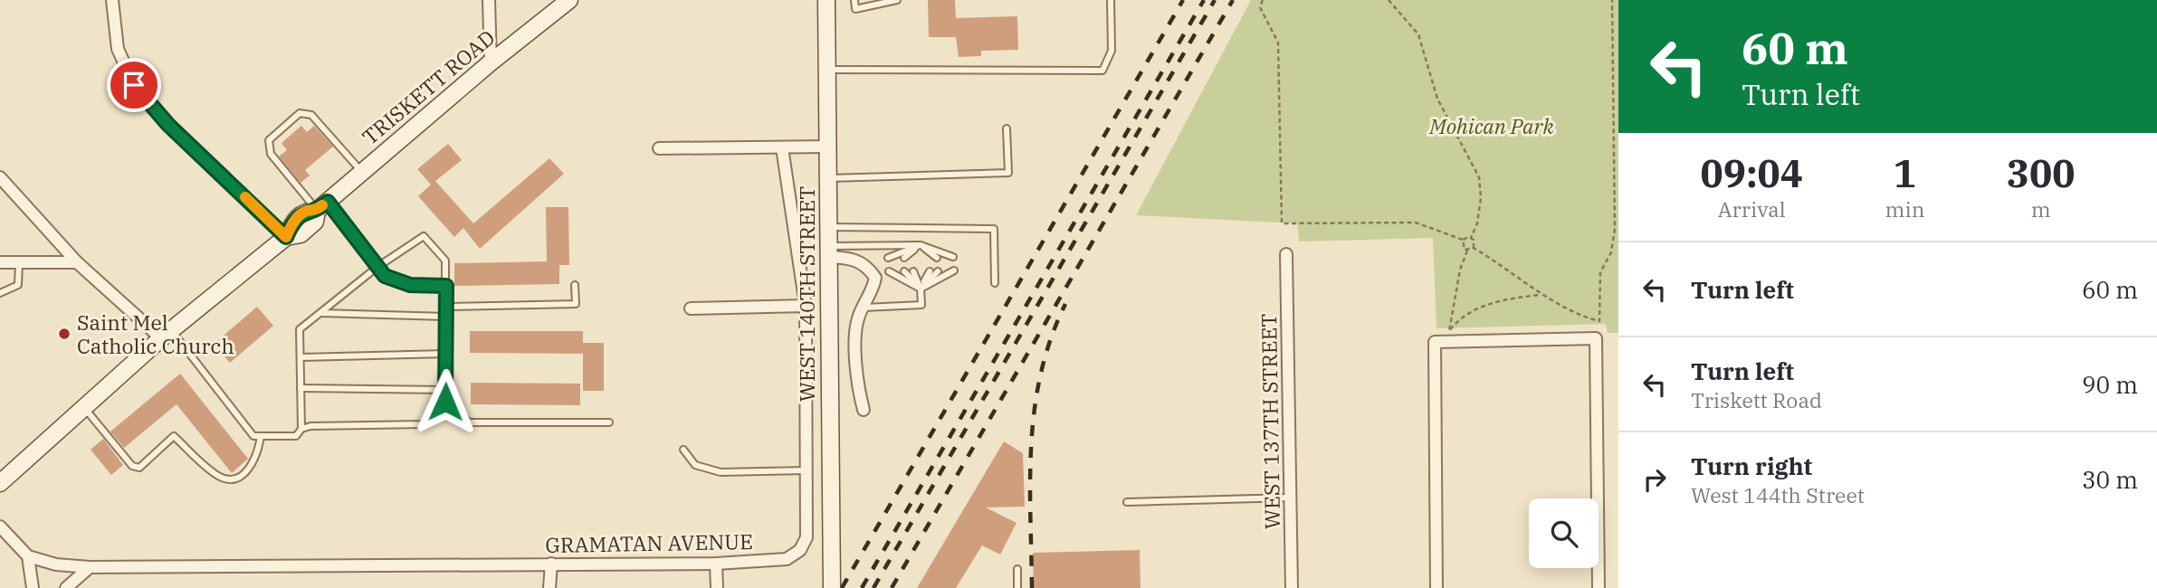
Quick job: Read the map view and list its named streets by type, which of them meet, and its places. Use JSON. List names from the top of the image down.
{
  "streets": {
    "main road": ["TRISKETT ROAD", "WEST 140TH STREET"],
    "street": ["WEST 137TH STREET", "GRAMATAN AVENUE"]
  },
  "parks": ["Mohican Park"],
  "places": ["Saint Mel Catholic Church"],
  "page": {
    "turn": ["60 m", "Turn left"],
    "eta": [
      "09:04",
      "Arrival",
      "1",
      "min",
      "300",
      "m"
    ],
    "list": [
      {
        "name": "Turn left",
        "value": "60 m"
      },
      {
        "name": "Turn left",
        "note": "Triskett Road",
        "value": "90 m"
      },
      {
        "name": "Turn right",
        "note": "West 144th Street",
        "value": "30 m"
      }
    ]
  }
}
